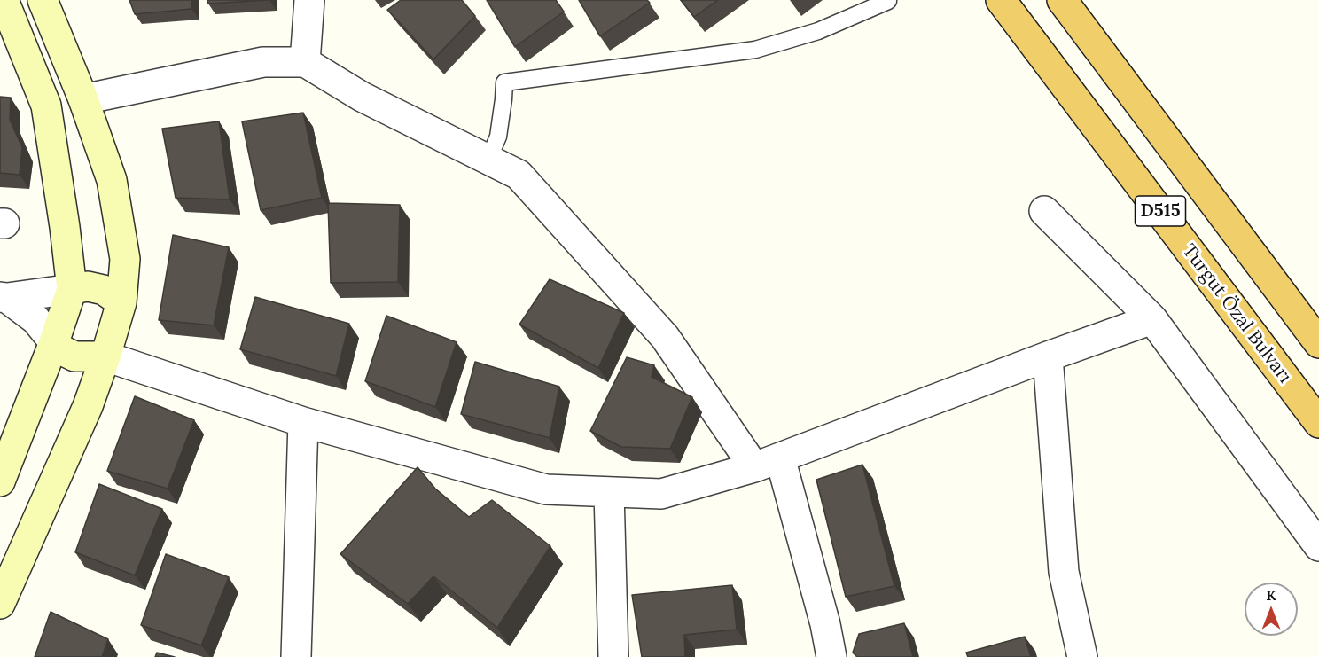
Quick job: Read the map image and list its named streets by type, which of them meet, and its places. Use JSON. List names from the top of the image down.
{
  "streets": {
    "highway": ["D515", "Turgut Özal Bulvarı"]
  },
  "north": "top"
}
